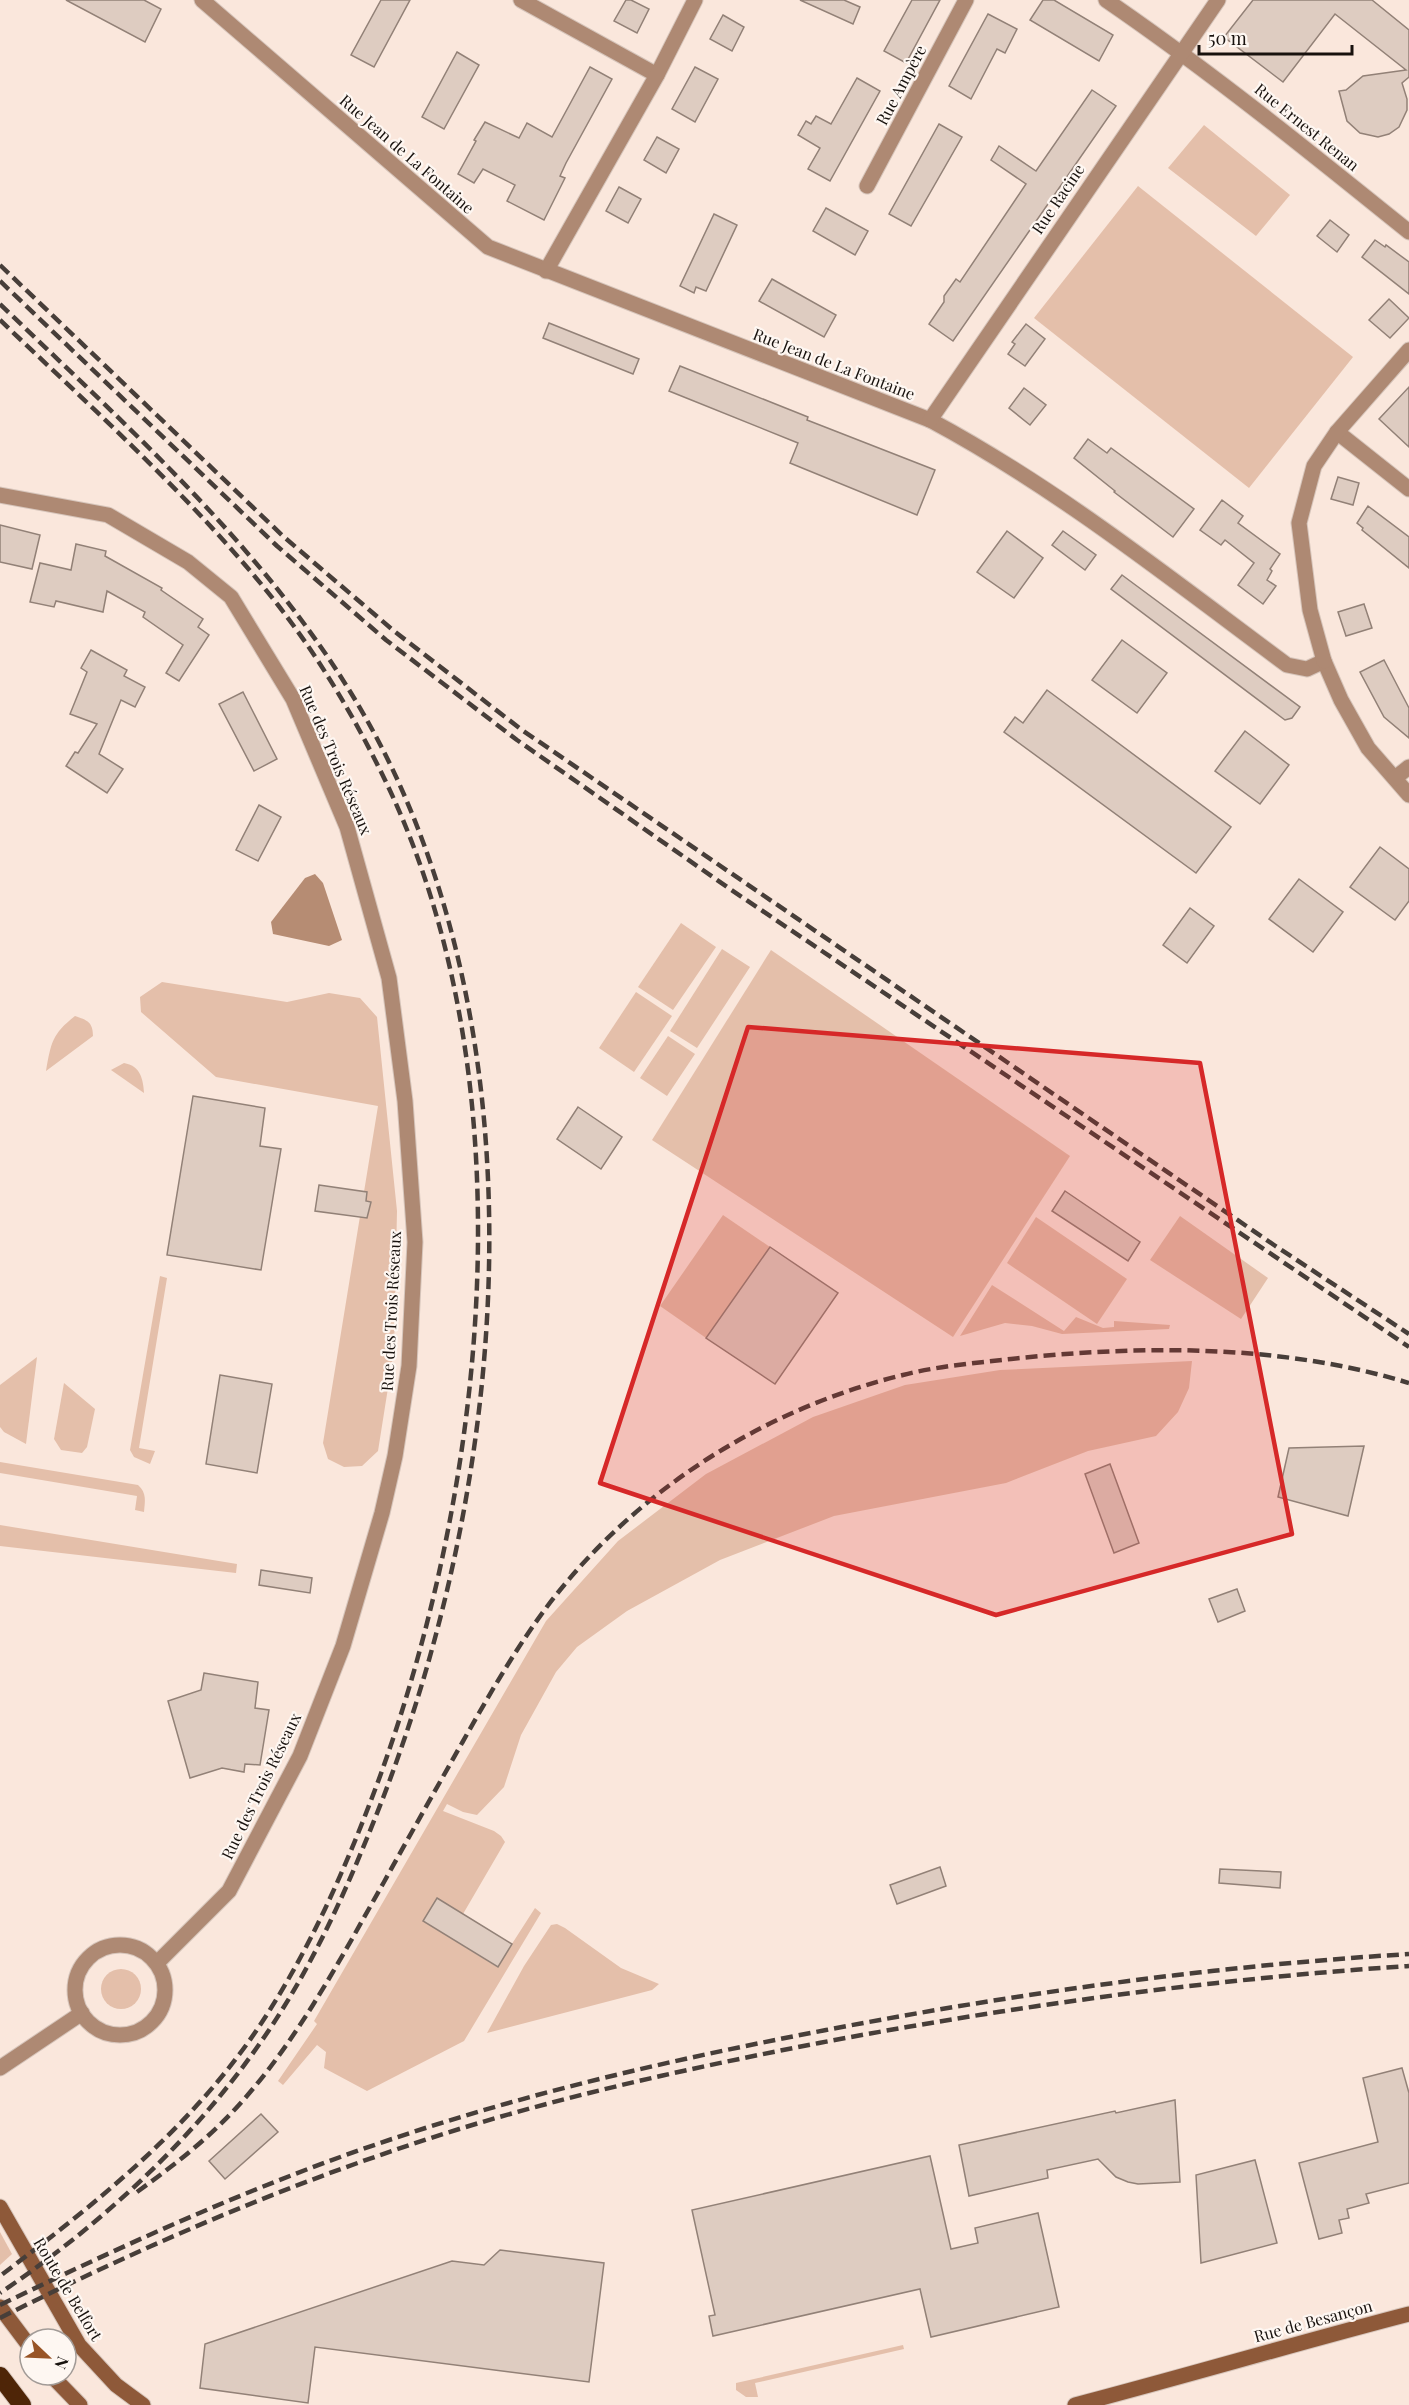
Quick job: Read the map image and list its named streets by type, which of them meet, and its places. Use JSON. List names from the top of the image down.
{
  "streets": {
    "main road": ["Route de Belfort", "Rue de Besançon"],
    "street": [
      "Rue Ampère",
      "Rue Ernest Renan",
      "Rue Jean de La Fontaine",
      "Rue Racine",
      "Rue des Trois Réseaux"
    ]
  },
  "crossings": [
    ["Rue Ernest Renan", "Rue Racine"],
    ["Rue Jean de La Fontaine", "Rue Racine"]
  ],
  "scale_bar": "50 m",
  "north": "bottom right"
}
